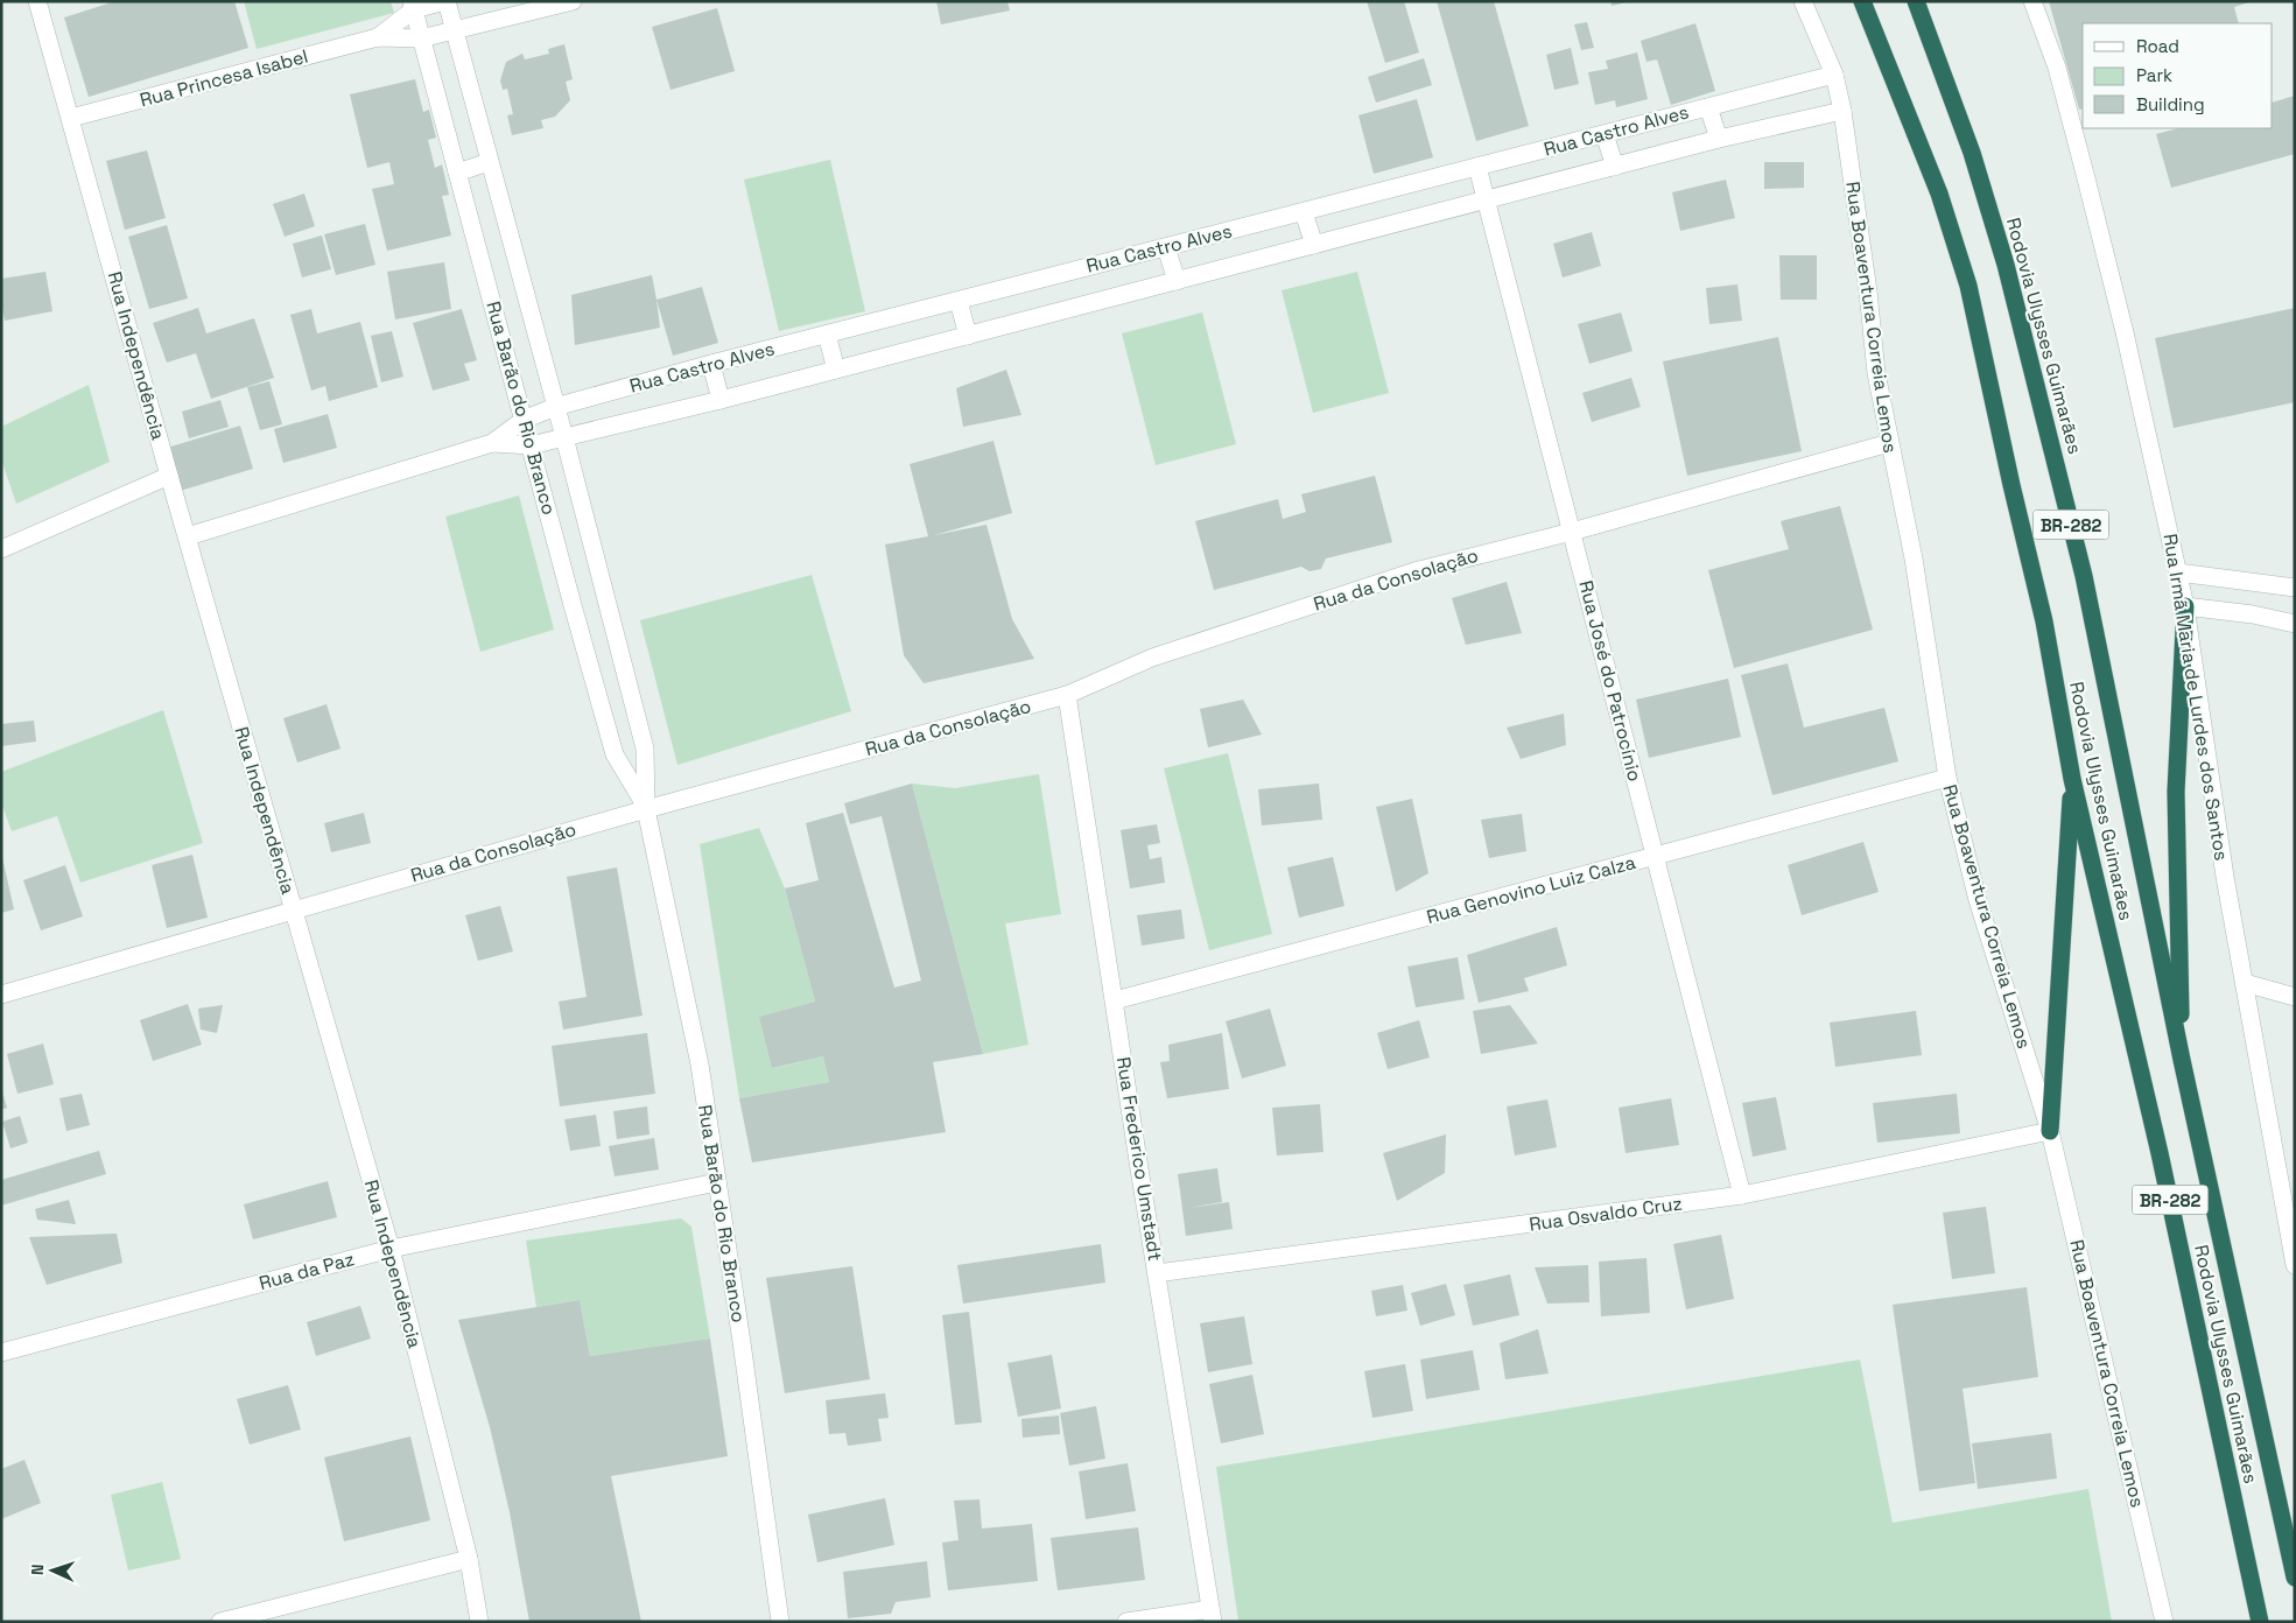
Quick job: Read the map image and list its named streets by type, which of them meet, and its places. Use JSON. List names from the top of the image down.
{
  "streets": {
    "highway": ["Rodovia Ulysses Guimarães", "BR-282"],
    "street": [
      "Rua Princesa Isabel",
      "Rua Castro Alves",
      "Rua Boaventura Correia Lemos",
      "Rua Independência",
      "Rua Barão do Rio Branco",
      "Rua da Consolação",
      "Rua José do Patrocínio",
      "Rua Irmã Maria de Lurdes dos Santos",
      "Rua Genovino Luiz Calza",
      "Rua Frederico Umstadt",
      "Rua Osvaldo Cruz",
      "Rua da Paz"
    ]
  },
  "crossings": [
    ["Rua Princesa Isabel", "Rua Independência"],
    ["Rua Princesa Isabel", "Rua Barão do Rio Branco"],
    ["Rua Castro Alves", "Rua Boaventura Correia Lemos"],
    ["Rua Castro Alves", "Rua Independência"],
    ["Rua Castro Alves", "Rua Barão do Rio Branco"],
    ["Rua Castro Alves", "Rua José do Patrocínio"],
    ["Rua Boaventura Correia Lemos", "Rua da Consolação"],
    ["Rua Boaventura Correia Lemos", "Rua Genovino Luiz Calza"],
    ["Rua Boaventura Correia Lemos", "Rua Osvaldo Cruz"],
    ["Rua Independência", "Rua da Consolação"],
    ["Rua Independência", "Rua da Paz"],
    ["Rua Barão do Rio Branco", "Rua da Consolação"],
    ["Rua Barão do Rio Branco", "Rua da Paz"],
    ["Rua da Consolação", "Rua José do Patrocínio"],
    ["Rua da Consolação", "Rua Frederico Umstadt"],
    ["Rua José do Patrocínio", "Rua Genovino Luiz Calza"],
    ["Rua José do Patrocínio", "Rua Osvaldo Cruz"],
    ["Rua Genovino Luiz Calza", "Rua Frederico Umstadt"],
    ["Rua Frederico Umstadt", "Rua Osvaldo Cruz"]
  ],
  "legend": ["Road", "Park", "Building"],
  "north": "left"
}
